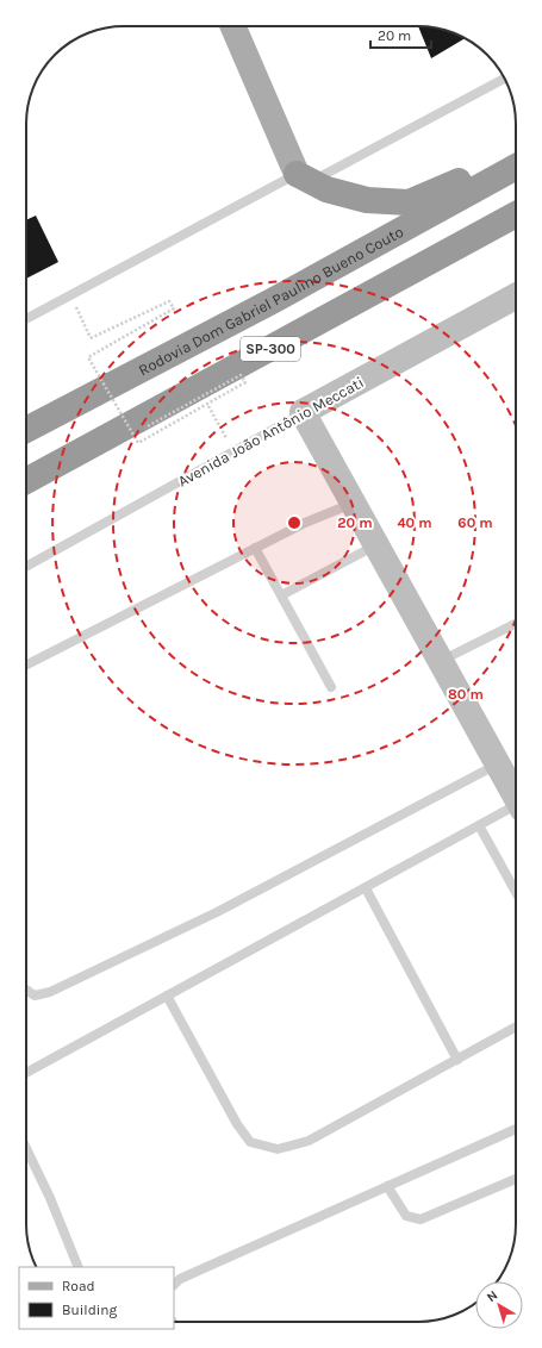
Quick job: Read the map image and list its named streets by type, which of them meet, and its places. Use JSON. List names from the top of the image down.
{
  "streets": {
    "highway": ["Rodovia Dom Gabriel Paulino Bueno Couto", "SP-300"],
    "main road": ["Avenida João Antônio Meccati"]
  },
  "legend": ["Road", "Building"],
  "scale_bar": "20 m",
  "north": "top left",
  "rings": [
    "20 m",
    "40 m",
    "60 m",
    "80 m"
  ]
}
